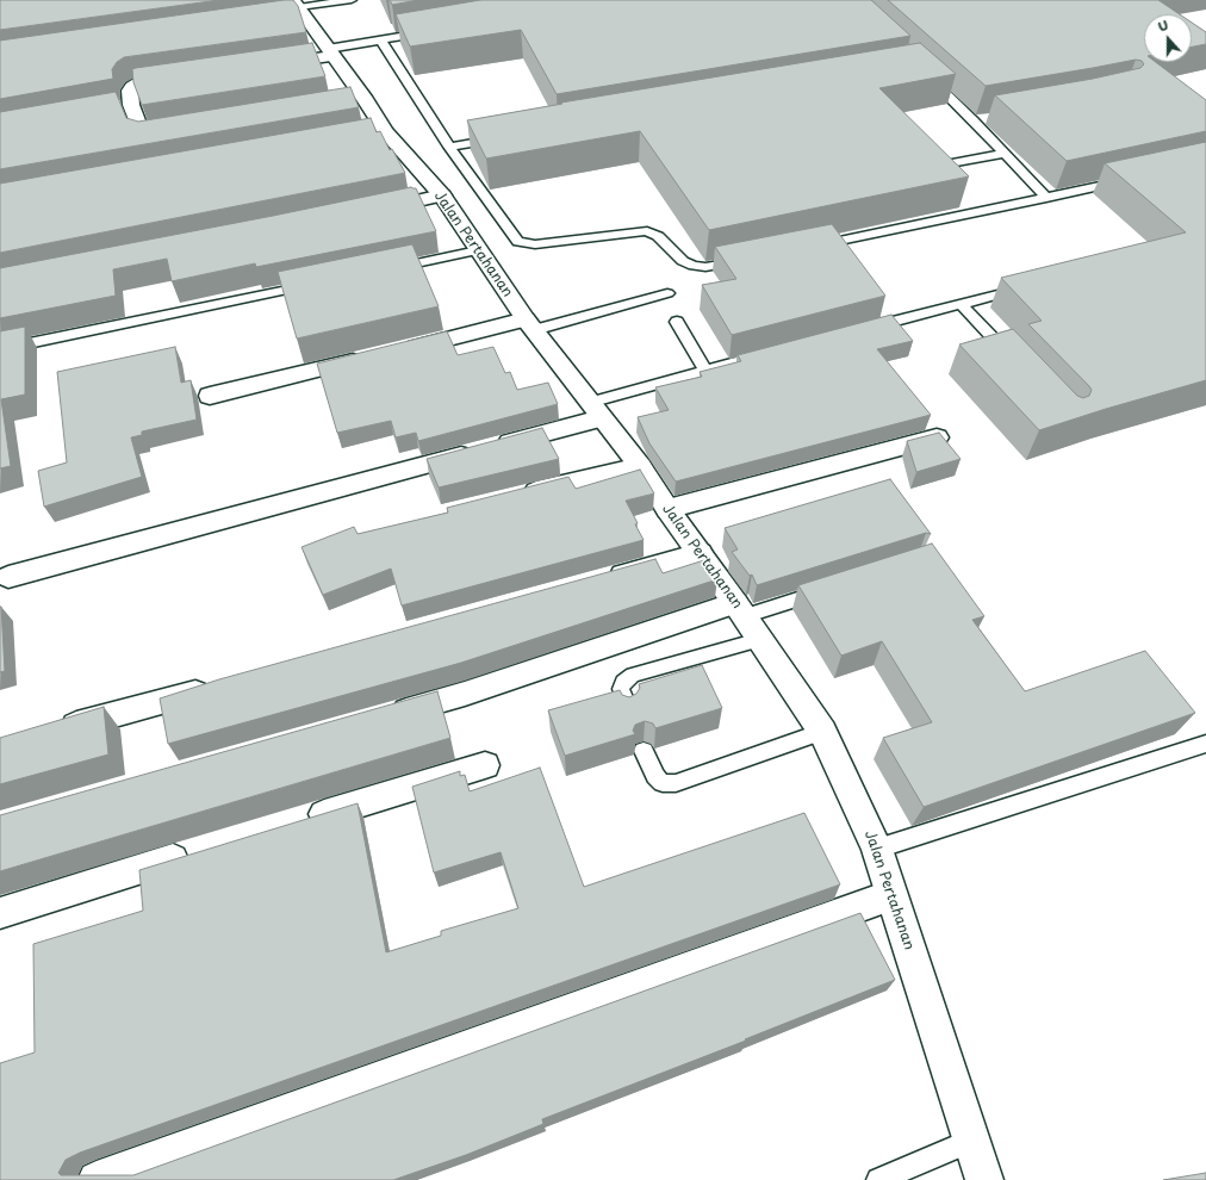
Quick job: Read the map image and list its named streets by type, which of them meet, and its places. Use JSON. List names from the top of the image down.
{
  "streets": {
    "street": ["Jalan Pertahanan"]
  },
  "north": "top"
}
